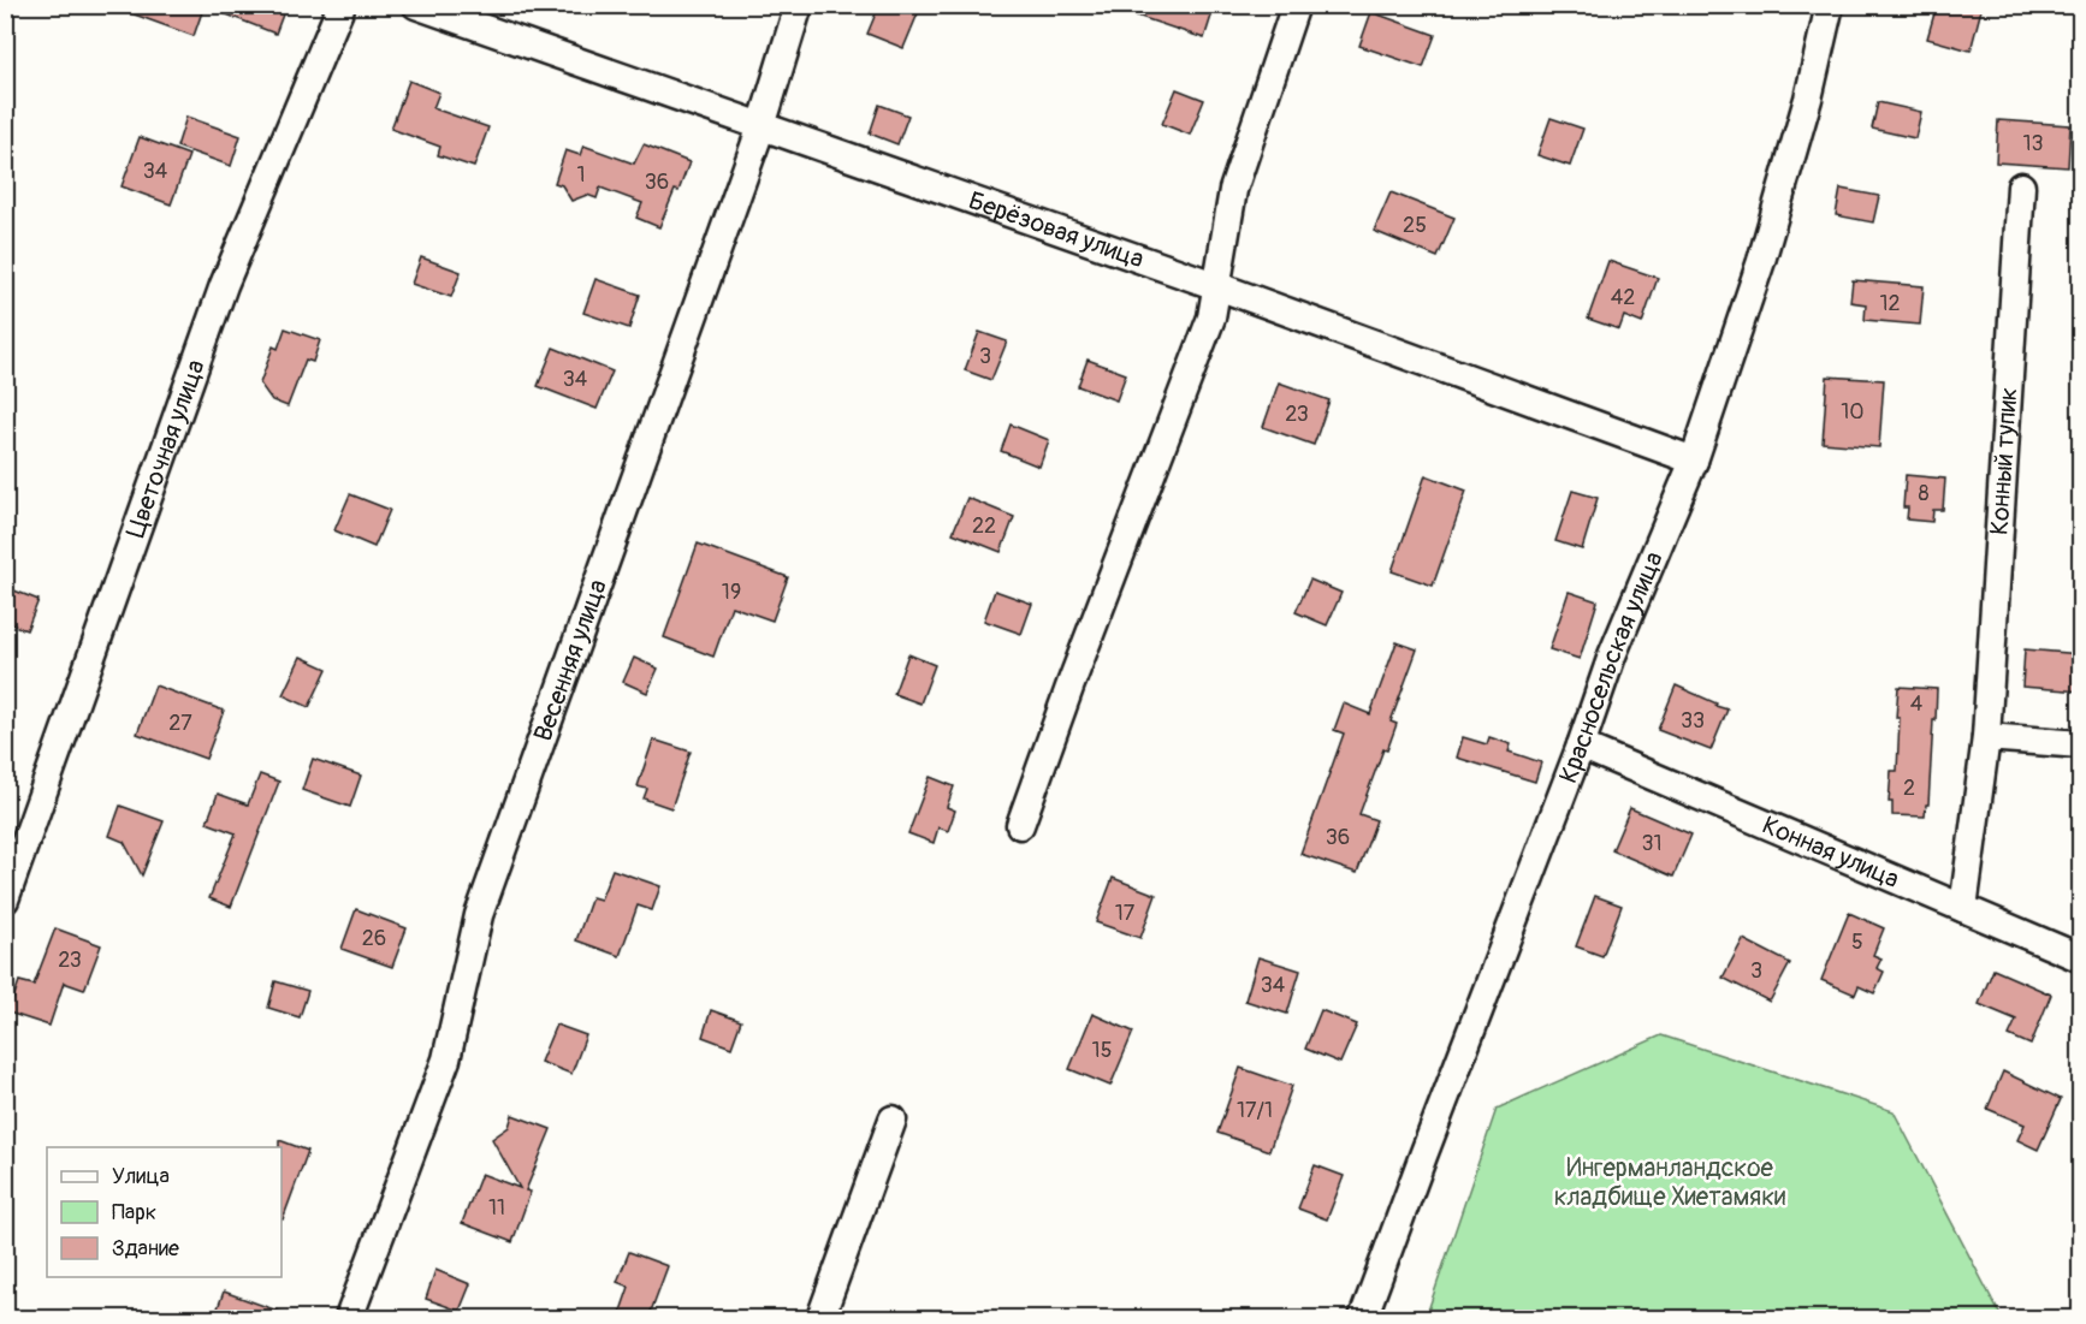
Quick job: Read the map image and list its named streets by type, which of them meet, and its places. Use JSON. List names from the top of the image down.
{
  "streets": {
    "street": [
      "Берёзовая улица",
      "Цветочная улица",
      "Конный тупик",
      "Весенняя улица",
      "Красносельская улица",
      "Конная улица"
    ]
  },
  "crossings": [
    ["Берёзовая улица", "Весенняя улица"],
    ["Берёзовая улица", "Красносельская улица"],
    ["Конный тупик", "Конная улица"],
    ["Красносельская улица", "Конная улица"]
  ],
  "parks": ["Ингерманландское кладбище Хиетамяки"],
  "house_numbers": [
    "13",
    "34",
    "1",
    "36",
    "25",
    "42",
    "12",
    "3",
    "34",
    "10",
    "23",
    "8",
    "22",
    "19",
    "4",
    "33",
    "27",
    "2",
    "36",
    "31",
    "17",
    "26",
    "5",
    "23",
    "3",
    "34",
    "15",
    "17/1",
    "11"
  ],
  "legend": ["Улица", "Парк", "Здание"]
}
